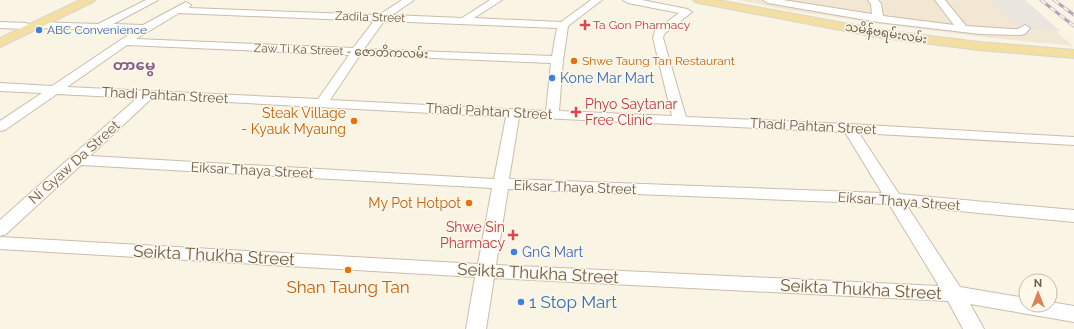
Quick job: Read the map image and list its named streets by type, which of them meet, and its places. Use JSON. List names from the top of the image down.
{
  "streets": {
    "main road": ["သမိန်ဗရမ်းလမ်း"],
    "street": [
      "Zadila Street",
      "Zaw Ti Ka Street - ဇောတိကလမ်း",
      "Thadi Pahtan Street",
      "Ni Gyaw Da Street",
      "Eiksar Thaya Street",
      "Seikta Thukha Street"
    ]
  },
  "crossings": [
    ["Thadi Pahtan Street", "Ni Gyaw Da Street"],
    ["Ni Gyaw Da Street", "Eiksar Thaya Street"]
  ],
  "districts": ["တာမွေ"],
  "places": {
    "health": ["Ta Gon Pharmacy", "Phyo Saytanar Free Clinic", "Shwe Sin Pharmacy"],
    "other": [
      "ABC Convenience",
      "Shwe Taung Tan Restaurant",
      "Kone Mar Mart",
      "Steak Village - Kyauk Myaung",
      "My Pot Hotpot",
      "GnG Mart",
      "Shan Taung Tan",
      "1 Stop Mart"
    ]
  },
  "north": "top"
}
